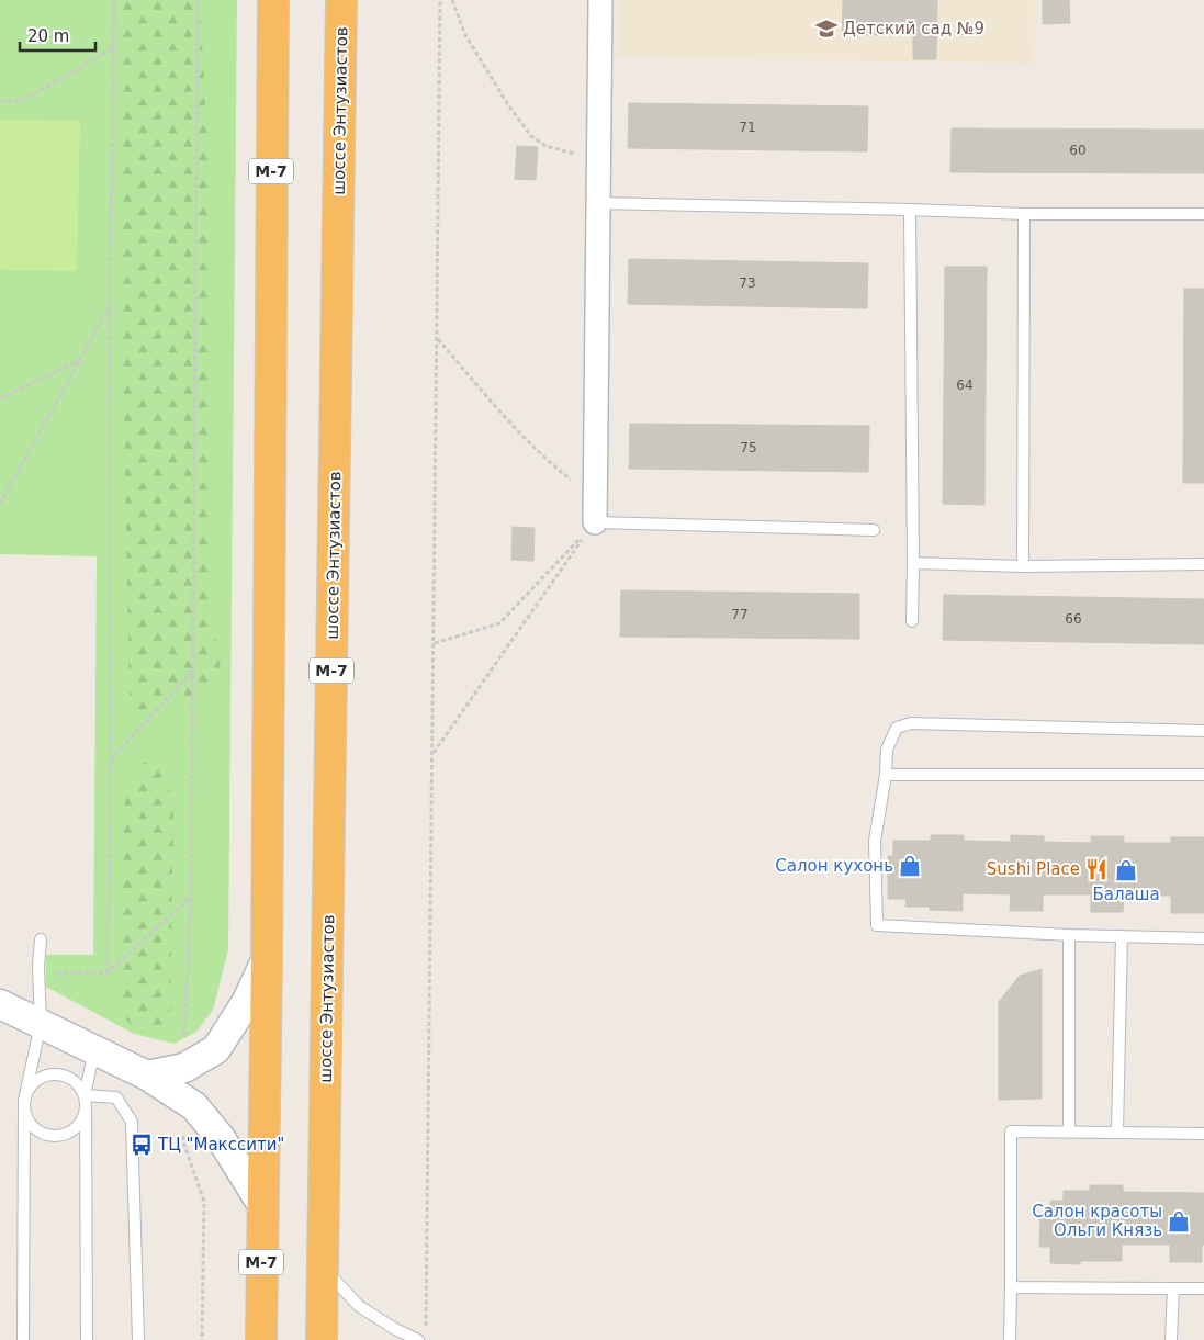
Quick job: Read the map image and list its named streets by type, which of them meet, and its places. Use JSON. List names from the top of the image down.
{
  "streets": {
    "highway": ["шоссе Энтузиастов", "М-7"]
  },
  "places": {
    "school or university": ["Детский сад №9"],
    "shop": ["Салон кухонь", "Балаша", "Салон красоты Ольги Князь"],
    "restaurant": ["Sushi Place"],
    "bus stop": ["ТЦ \"Макссити\""]
  },
  "house_numbers": [
    "71",
    "60",
    "73",
    "64",
    "75",
    "77",
    "66"
  ],
  "scale_bar": "20 m"
}
